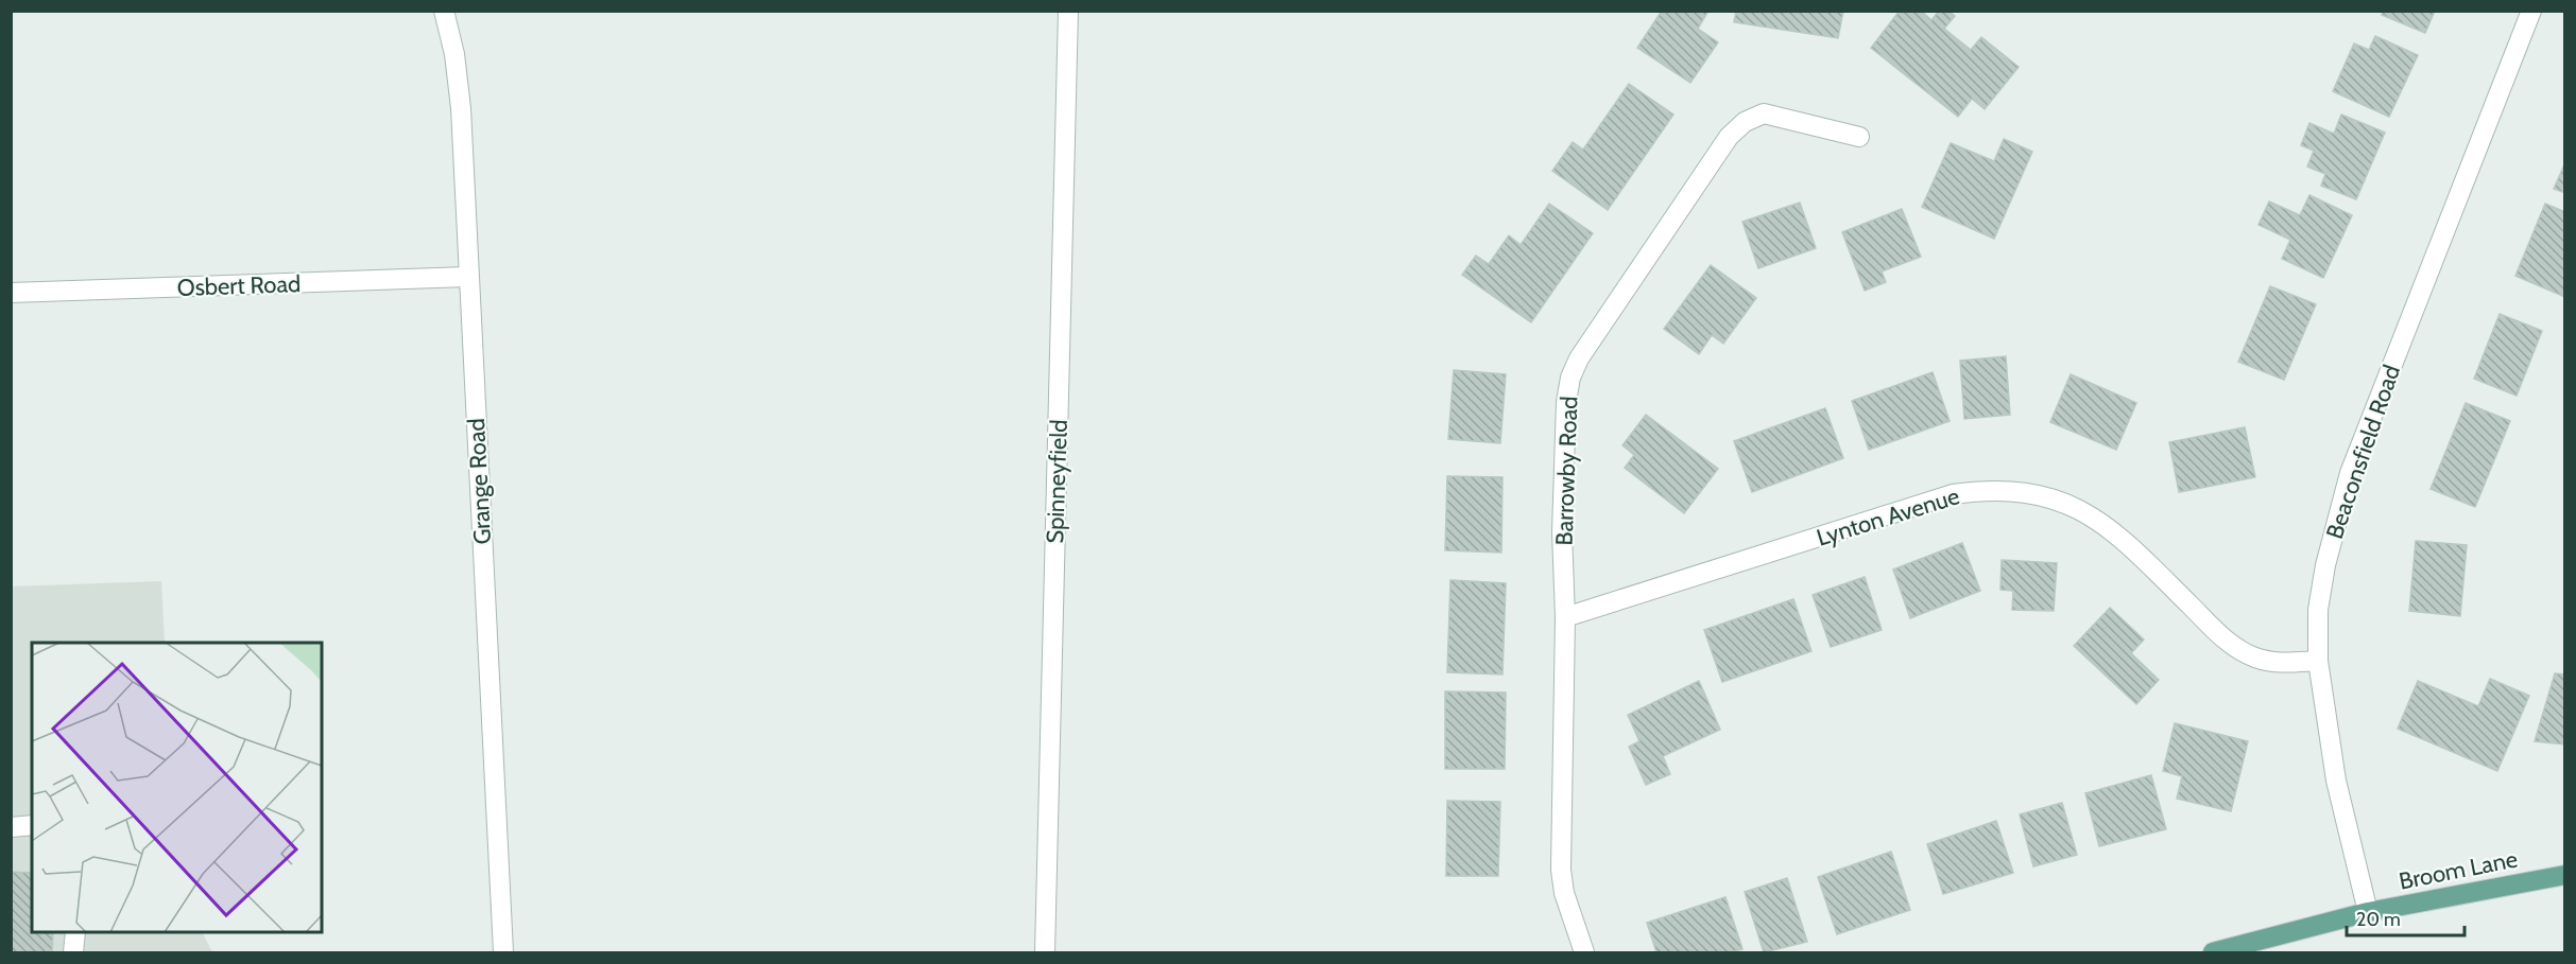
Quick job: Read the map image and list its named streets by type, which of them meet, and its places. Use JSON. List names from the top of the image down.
{
  "streets": {
    "main road": ["Broom Lane"],
    "street": [
      "Osbert Road",
      "Beaconsfield Road",
      "Barrowby Road",
      "Grange Road",
      "Spinneyfield",
      "Lynton Avenue"
    ]
  },
  "crossings": [
    ["Osbert Road", "Grange Road"],
    ["Beaconsfield Road", "Lynton Avenue"],
    ["Beaconsfield Road", "Broom Lane"],
    ["Barrowby Road", "Lynton Avenue"]
  ],
  "scale_bar": "20 m"
}
